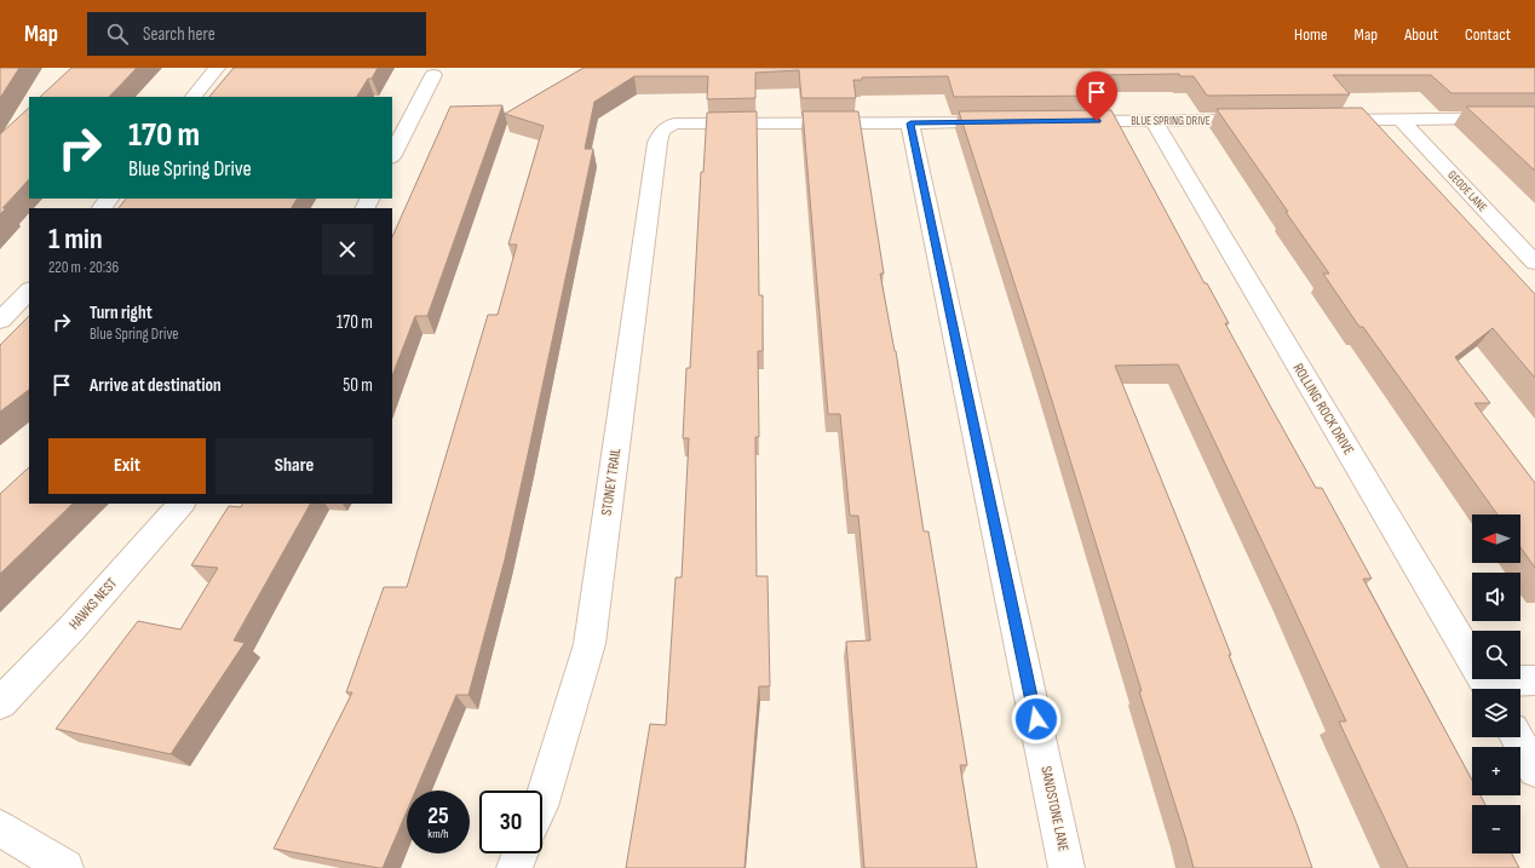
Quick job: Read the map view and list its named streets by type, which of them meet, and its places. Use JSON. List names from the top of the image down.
{
  "streets": {
    "street": [
      "BLUE SPRING DRIVE",
      "GEODE LANE",
      "ROLLING ROCK DRIVE",
      "STONEY TRAIL",
      "HAWKS NEST",
      "SANDSTONE LANE"
    ]
  },
  "crossings": [
    ["BLUE SPRING DRIVE", "ROLLING ROCK DRIVE"],
    ["STONEY TRAIL", "SANDSTONE LANE"]
  ],
  "north": "left",
  "page": {
    "header": "Map",
    "search": "Search here",
    "nav": [
      "Home",
      "Map",
      "About",
      "Contact"
    ],
    "turn": ["170 m", "Blue Spring Drive"],
    "heading": ["1 min", "220 m · 20:36"],
    "list": [
      {
        "name": "Turn right",
        "note": "Blue Spring Drive",
        "value": "170 m"
      },
      {
        "name": "Arrive at destination",
        "value": "50 m"
      }
    ],
    "buttons": ["Exit", "Share"],
    "map_buttons": ["+", "−"],
    "speed": "25 km/h",
    "limit": "30"
  }
}
